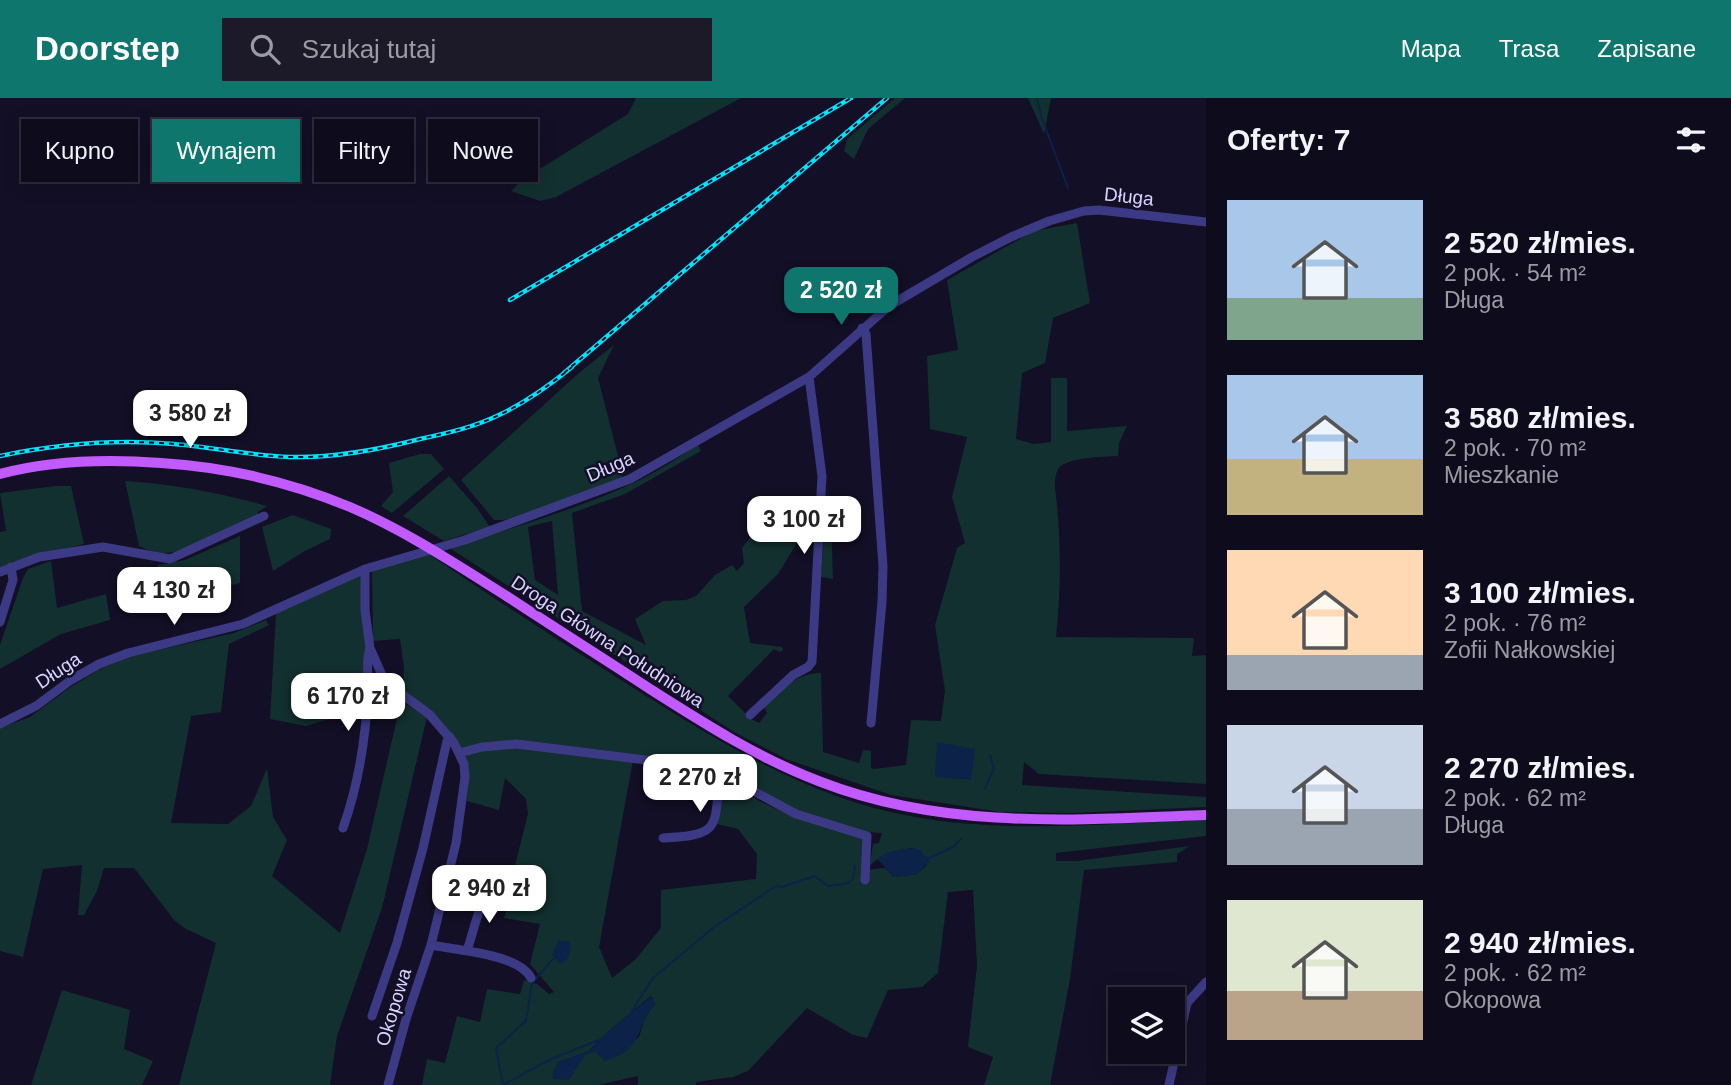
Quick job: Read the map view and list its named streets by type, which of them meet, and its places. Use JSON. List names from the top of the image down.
{
  "streets": {
    "main road": ["Droga Główna Południowa"],
    "street": ["Długa", "Okopowa"]
  },
  "crossings": [
    ["Długa", "Okopowa"]
  ],
  "page": {
    "header": "Doorstep",
    "search": "Szukaj tutaj",
    "nav": ["Mapa", "Trasa", "Zapisane"],
    "heading": "Oferty: 7",
    "chip": [
      "Kupno",
      "Wynajem",
      "Filtry",
      "Nowe"
    ],
    "list": [
      {
        "name": "2 520 zł/mies.",
        "note": "2 pok. · 54 m² · Długa"
      },
      {
        "name": "3 580 zł/mies.",
        "note": "2 pok. · 70 m² · Mieszkanie"
      },
      {
        "name": "3 100 zł/mies.",
        "note": "2 pok. · 76 m² · Zofii Nałkowskiej"
      },
      {
        "name": "2 270 zł/mies.",
        "note": "2 pok. · 62 m² · Długa"
      },
      {
        "name": "2 940 zł/mies.",
        "note": "2 pok. · 62 m² · Okopowa"
      }
    ],
    "price": [
      "2 520 zł",
      "3 580 zł",
      "3 100 zł",
      "4 130 zł",
      "6 170 zł",
      "2 270 zł",
      "2 940 zł"
    ]
  }
}
